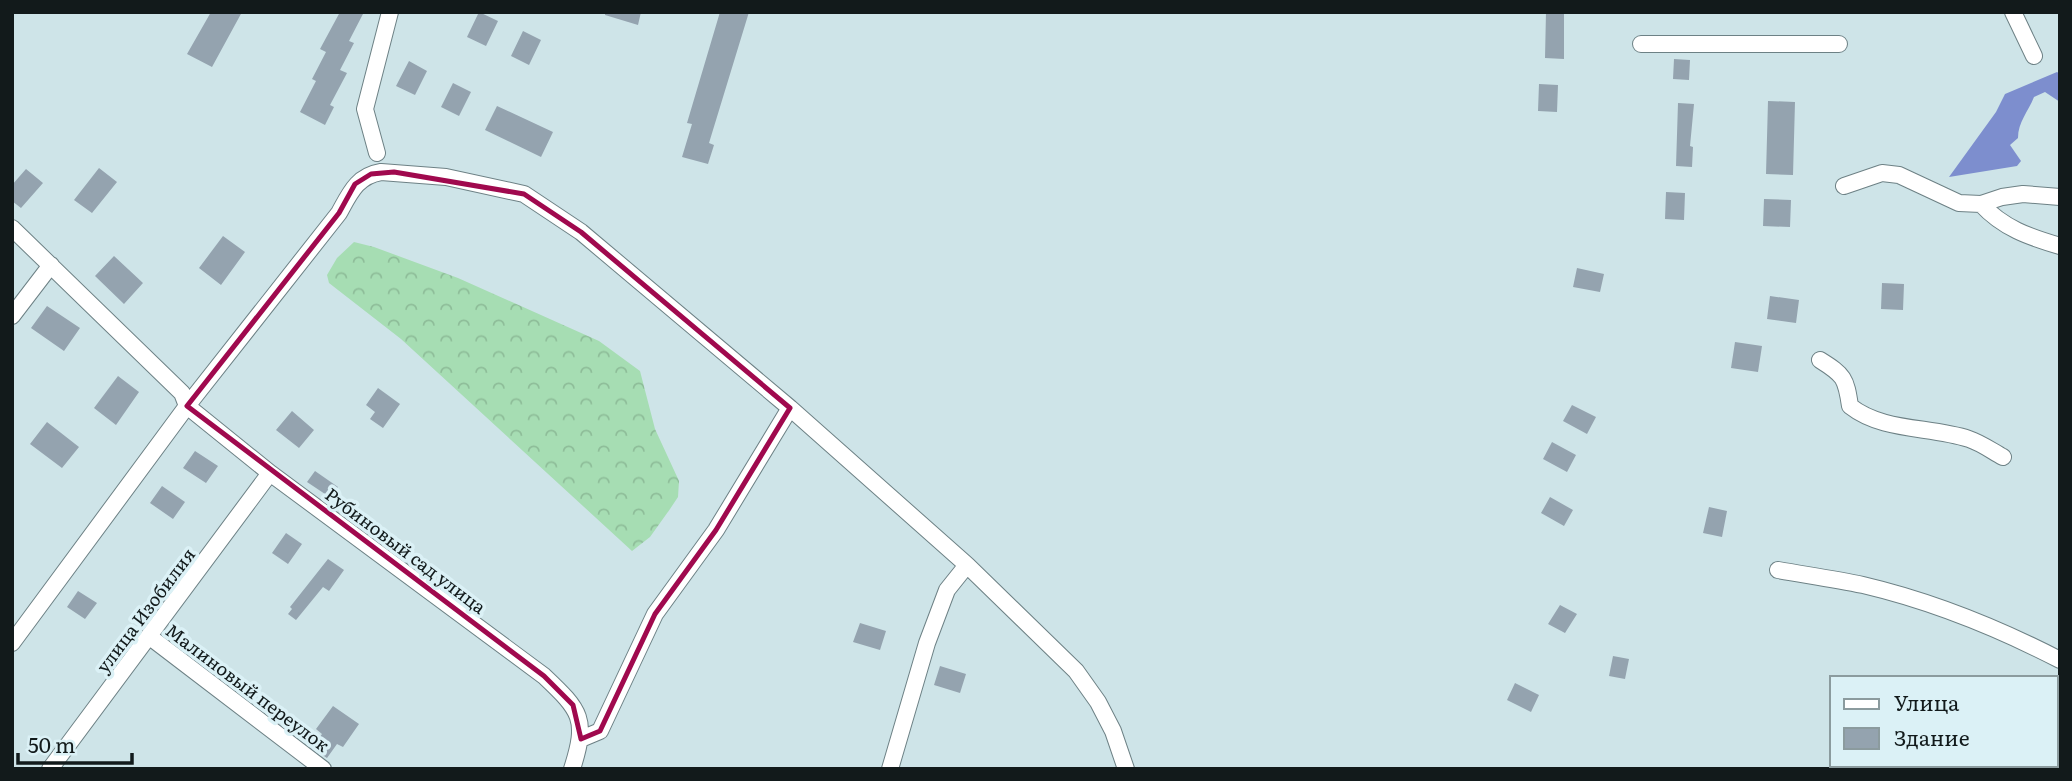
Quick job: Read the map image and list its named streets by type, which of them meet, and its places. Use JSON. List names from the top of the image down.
{
  "streets": {
    "street": ["Рубиновый сад улица", "улица Изобилия", "Малиновый переулок"]
  },
  "crossings": [
    ["Рубиновый сад улица", "улица Изобилия"],
    ["улица Изобилия", "Малиновый переулок"]
  ],
  "legend": ["Улица", "Здание"],
  "scale_bar": "50 m"
}
